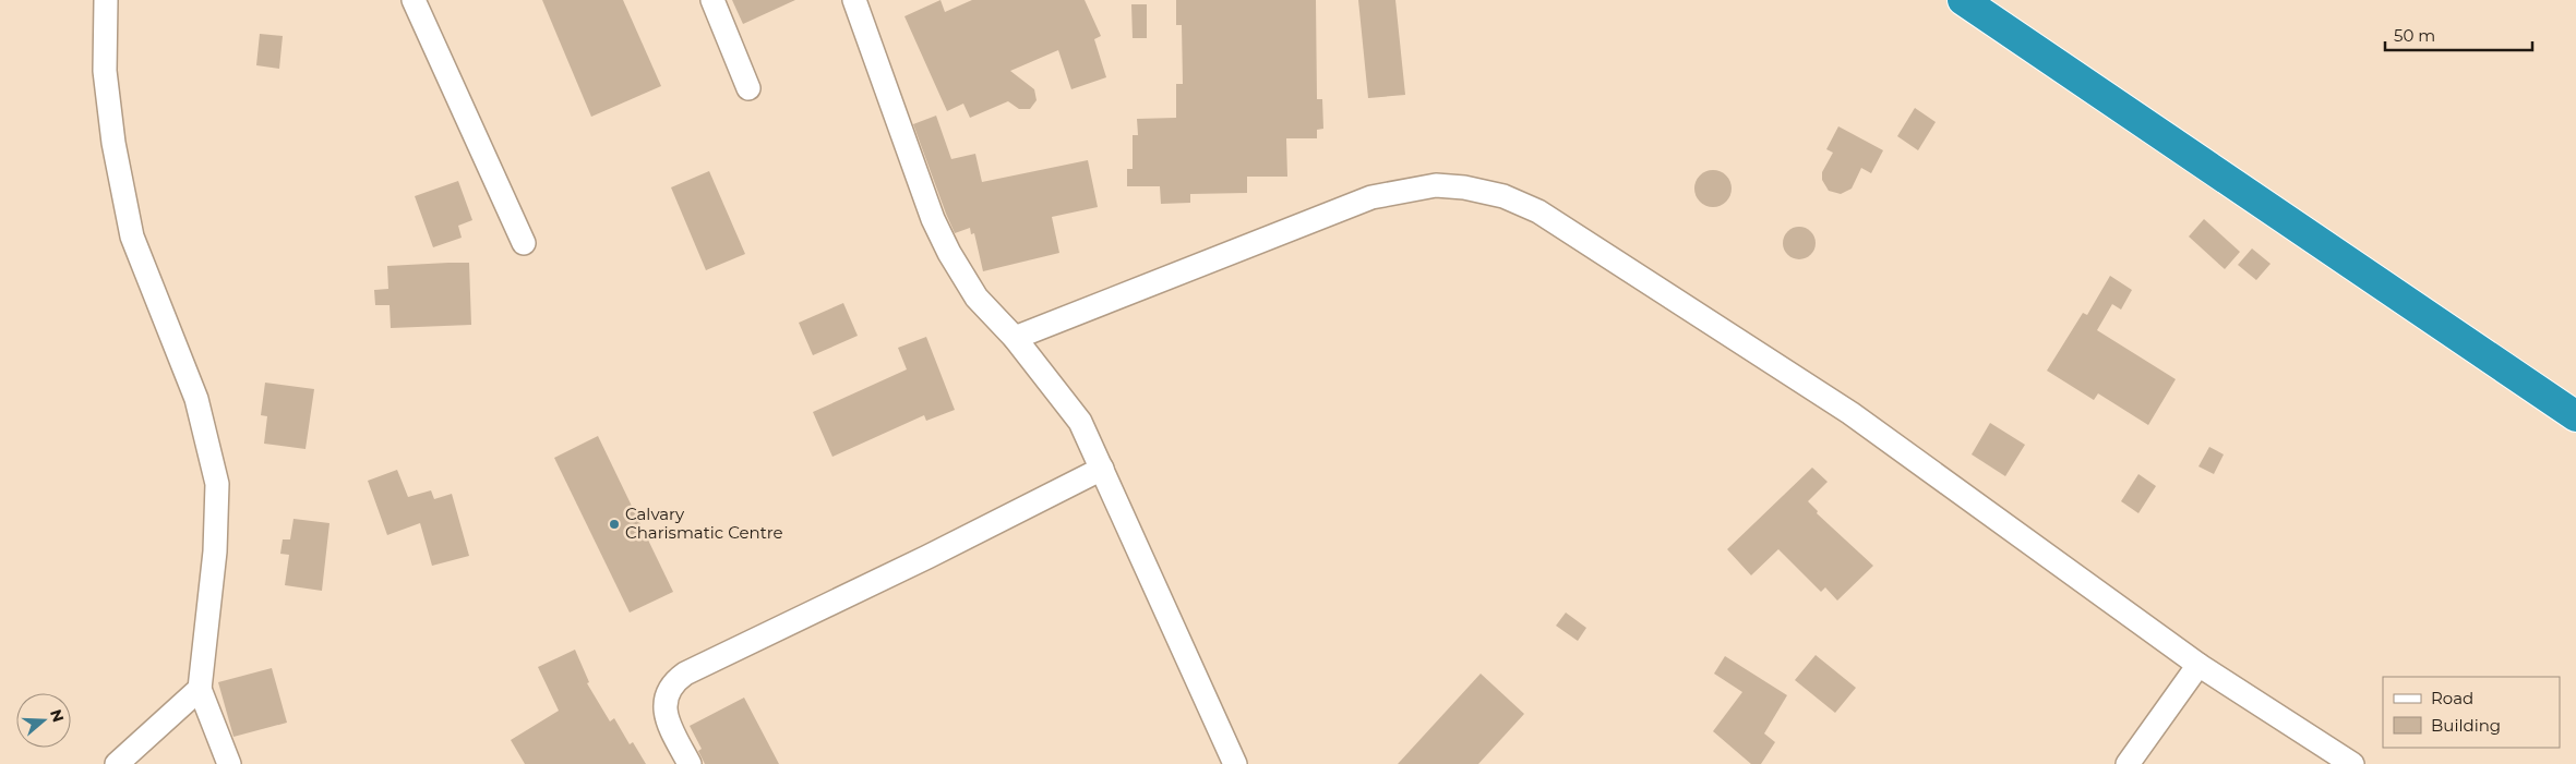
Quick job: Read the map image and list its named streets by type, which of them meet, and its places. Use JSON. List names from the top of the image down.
{
  "places": ["Calvary Charismatic Centre"],
  "legend": ["Road", "Building"],
  "scale_bar": "50 m",
  "north": "right"
}
